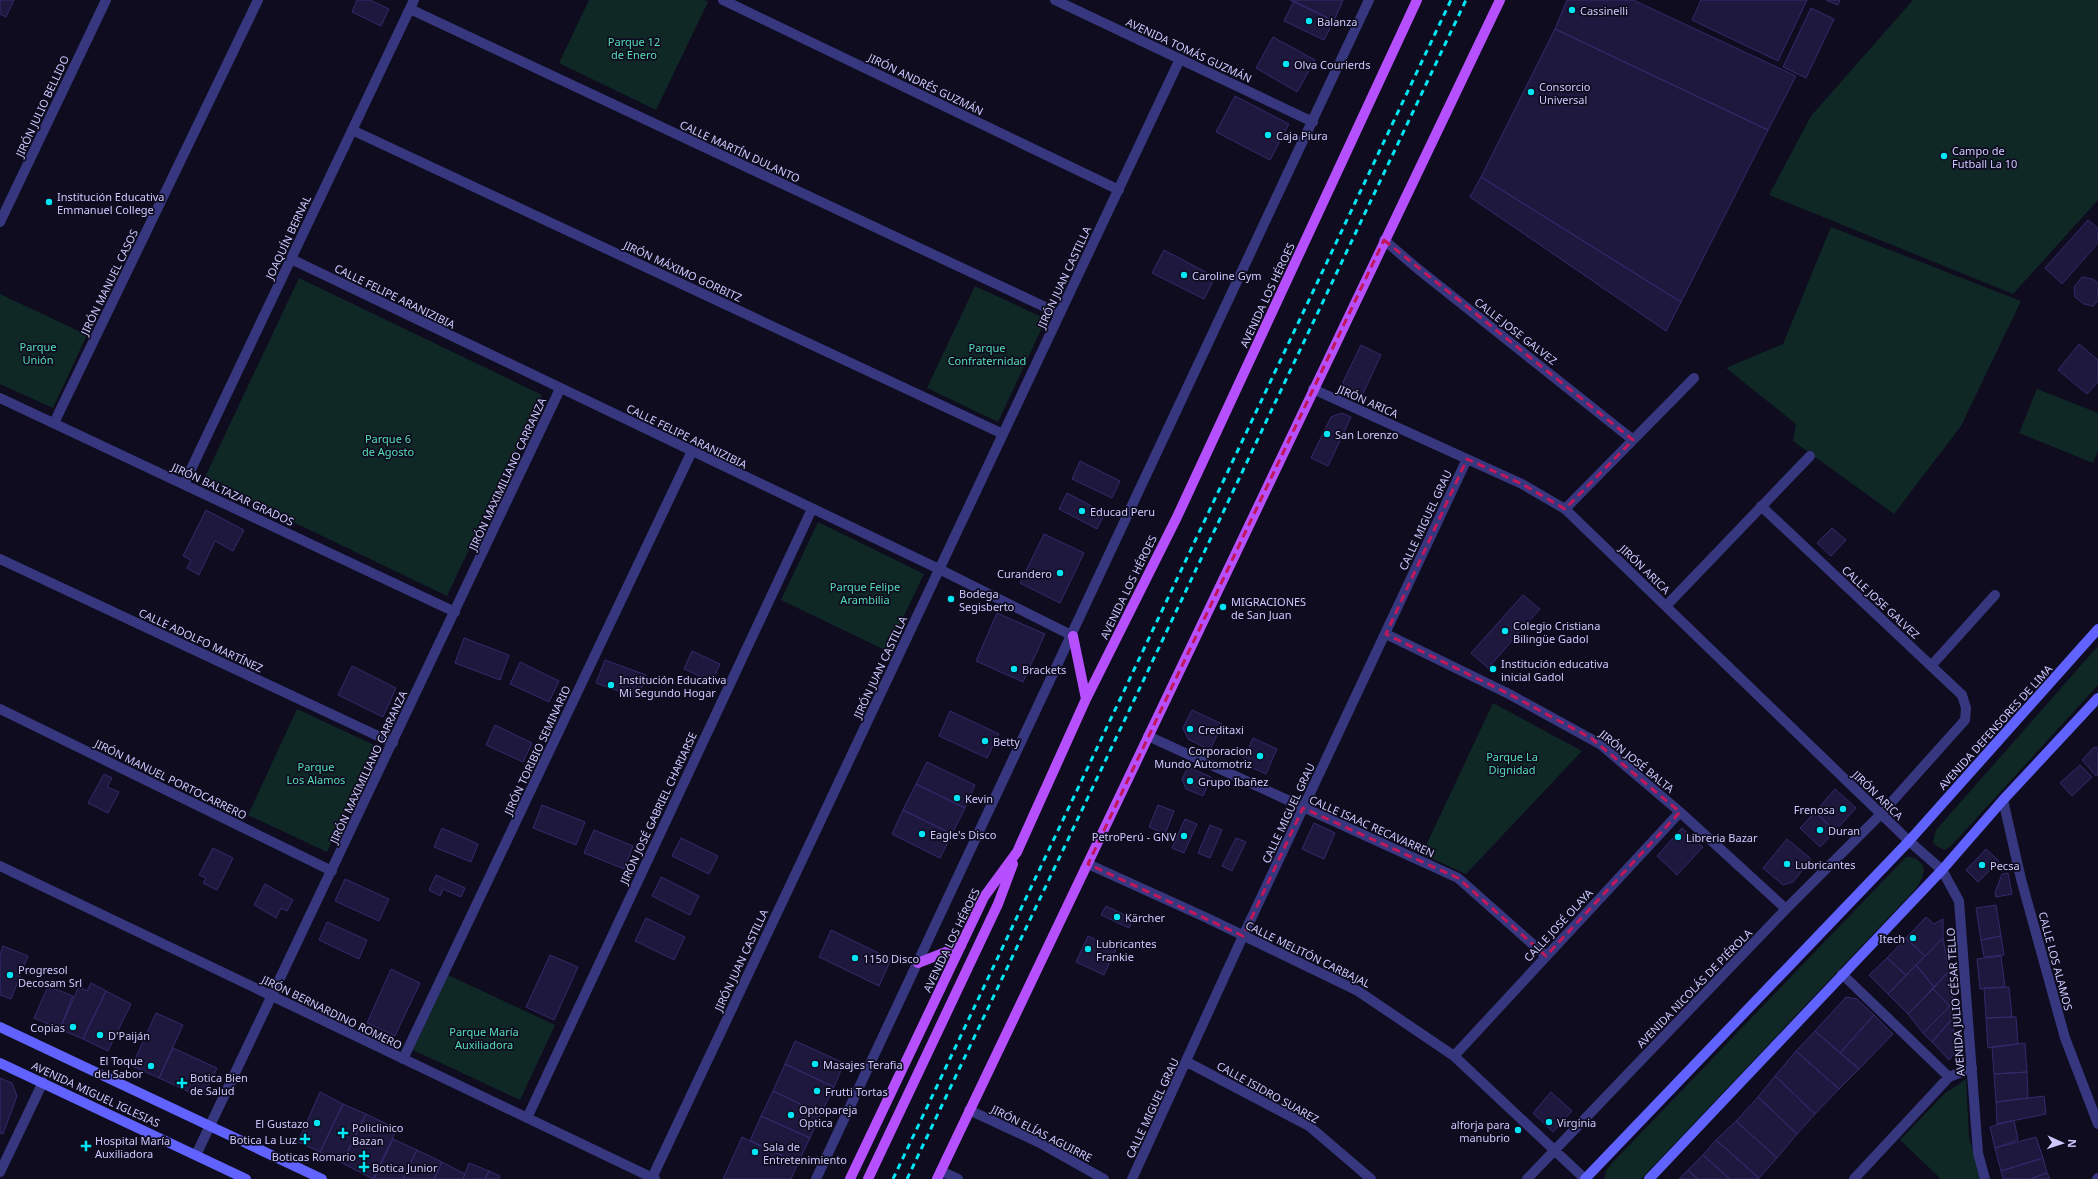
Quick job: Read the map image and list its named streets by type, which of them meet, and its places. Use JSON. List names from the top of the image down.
{
  "streets": {
    "main road": ["AVENIDA LOS HÉROES", "AVENIDA DEFENSORES DE LIMA", "AVENIDA MIGUEL IGLESIAS"],
    "street": [
      "AVENIDA TOMÁS GUZMÁN",
      "JIRÓN ANDRÉS GUZMÁN",
      "JIRÓN JULIO BELLIDO",
      "CALLE MARTÍN DULANTO",
      "JOAQUÍN BERNAL",
      "JIRÓN MÁXIMO GORBITZ",
      "JIRÓN JUAN CASTILLA",
      "JIRÓN MANUEL CASOS",
      "CALLE FELIPE ARANIZIBIA",
      "CALLE JOSE GALVEZ",
      "JIRÓN ARICA",
      "JIRÓN MAXIMILIANO CARRANZA",
      "JIRÓN BALTAZAR GRADOS",
      "CALLE MIGUEL GRAU",
      "CALLE ADOLFO MARTÍNEZ",
      "JIRÓN TORIBIO SEMINARIO",
      "JIRÓN JOSÉ BALTA",
      "JIRÓN MANUEL PORTOCARRERO",
      "JIRÓN JOSÉ GABRIEL CHARIARSE",
      "CALLE ISAAC RECAVARREN",
      "CALLE JOSÉ OLAYA",
      "CALLE MELITÓN CARBAJAL",
      "CALLE LOS ALAMOS",
      "AVENIDA NICOLÁS DE PIÉROLA",
      "AVENIDA JULIO CÉSAR TELLO",
      "JIRÓN BERNARDINO ROMERO",
      "CALLE ISIDRO SUAREZ",
      "JIRÓN ELÍAS AGUIRRE"
    ]
  },
  "crossings": [
    ["AVENIDA TOMÁS GUZMÁN", "JIRÓN JUAN CASTILLA"],
    ["AVENIDA TOMÁS GUZMÁN", "AVENIDA LOS HÉROES"],
    ["JIRÓN ANDRÉS GUZMÁN", "JIRÓN JUAN CASTILLA"],
    ["CALLE MARTÍN DULANTO", "JOAQUÍN BERNAL"],
    ["CALLE MARTÍN DULANTO", "JIRÓN JUAN CASTILLA"],
    ["JOAQUÍN BERNAL", "JIRÓN MÁXIMO GORBITZ"],
    ["JOAQUÍN BERNAL", "CALLE FELIPE ARANIZIBIA"],
    ["JOAQUÍN BERNAL", "JIRÓN BALTAZAR GRADOS"],
    ["JIRÓN MÁXIMO GORBITZ", "JIRÓN JUAN CASTILLA"],
    ["JIRÓN JUAN CASTILLA", "CALLE FELIPE ARANIZIBIA"],
    ["JIRÓN JUAN CASTILLA", "JIRÓN BERNARDINO ROMERO"],
    ["JIRÓN MANUEL CASOS", "JIRÓN BALTAZAR GRADOS"],
    ["AVENIDA LOS HÉROES", "CALLE FELIPE ARANIZIBIA"],
    ["CALLE FELIPE ARANIZIBIA", "JIRÓN MAXIMILIANO CARRANZA"],
    ["CALLE FELIPE ARANIZIBIA", "JIRÓN TORIBIO SEMINARIO"],
    ["CALLE FELIPE ARANIZIBIA", "JIRÓN JOSÉ GABRIEL CHARIARSE"],
    ["CALLE JOSE GALVEZ", "JIRÓN ARICA"],
    ["CALLE JOSE GALVEZ", "AVENIDA NICOLÁS DE PIÉROLA"],
    ["JIRÓN ARICA", "CALLE MIGUEL GRAU"],
    ["JIRÓN ARICA", "AVENIDA DEFENSORES DE LIMA"],
    ["JIRÓN ARICA", "AVENIDA NICOLÁS DE PIÉROLA"],
    ["JIRÓN ARICA", "AVENIDA JULIO CÉSAR TELLO"],
    ["JIRÓN MAXIMILIANO CARRANZA", "JIRÓN BALTAZAR GRADOS"],
    ["JIRÓN MAXIMILIANO CARRANZA", "CALLE ADOLFO MARTÍNEZ"],
    ["JIRÓN MAXIMILIANO CARRANZA", "JIRÓN MANUEL PORTOCARRERO"],
    ["JIRÓN MAXIMILIANO CARRANZA", "JIRÓN BERNARDINO ROMERO"],
    ["JIRÓN MAXIMILIANO CARRANZA", "AVENIDA MIGUEL IGLESIAS"],
    ["CALLE MIGUEL GRAU", "JIRÓN JOSÉ BALTA"],
    ["CALLE MIGUEL GRAU", "CALLE ISAAC RECAVARREN"],
    ["CALLE MIGUEL GRAU", "CALLE MELITÓN CARBAJAL"],
    ["CALLE MIGUEL GRAU", "CALLE ISIDRO SUAREZ"],
    ["AVENIDA DEFENSORES DE LIMA", "AVENIDA JULIO CÉSAR TELLO"],
    ["JIRÓN TORIBIO SEMINARIO", "JIRÓN BERNARDINO ROMERO"],
    ["JIRÓN JOSÉ BALTA", "CALLE JOSÉ OLAYA"],
    ["JIRÓN JOSÉ BALTA", "AVENIDA NICOLÁS DE PIÉROLA"],
    ["JIRÓN JOSÉ GABRIEL CHARIARSE", "JIRÓN BERNARDINO ROMERO"],
    ["CALLE ISAAC RECAVARREN", "CALLE JOSÉ OLAYA"],
    ["CALLE JOSÉ OLAYA", "CALLE MELITÓN CARBAJAL"],
    ["CALLE MELITÓN CARBAJAL", "AVENIDA NICOLÁS DE PIÉROLA"]
  ],
  "parks": [
    "Parque 12 de Enero",
    "Parque Unión",
    "Parque Confraternidad",
    "Parque 6 de Agosto",
    "Parque Felipe Arambilia",
    "Parque La Dignidad",
    "Parque Los Alamos",
    "Parque María Auxiliadora"
  ],
  "places": {
    "other": [
      "Cassinelli",
      "Balanza",
      "Olva Courierds",
      "Consorcio Universal",
      "Caja Piura",
      "Campo de Futball La 10",
      "Institución Educativa Emmanuel College",
      "Caroline Gym",
      "San Lorenzo",
      "Educad Peru",
      "Curandero",
      "Bodega Segisberto",
      "MIGRACIONES de San Juan",
      "Colegio Cristiana Bilingüe Gadol",
      "Brackets",
      "Institución educativa inicial Gadol",
      "Institución Educativa Mi Segundo Hogar",
      "Creditaxi",
      "Betty",
      "Corporacion Mundo Automotriz",
      "Grupo Ibañez",
      "Kevin",
      "Frenosa",
      "Duran",
      "Eagle's Disco",
      "PetroPerú - GNV",
      "Libreria Bazar",
      "Lubricantes",
      "Pecsa",
      "Kärcher",
      "Itech",
      "Lubricantes Frankie",
      "1150 Disco",
      "Progresol Decosam Srl",
      "Copias",
      "D'Paiján",
      "Masajes Terafia",
      "El Toque del Sabor",
      "Frutti Tortas",
      "Optopareja Optica",
      "Virginia",
      "El Gustazo",
      "alforja para manubrio",
      "Sala de Entretenimiento"
    ],
    "health": [
      "Botica Bien de Salud",
      "Policlinico Bazan",
      "Botica La Luz",
      "Hospital María Auxiliadora",
      "Boticas Romario",
      "Botica Junior"
    ]
  },
  "north": "right"
}
